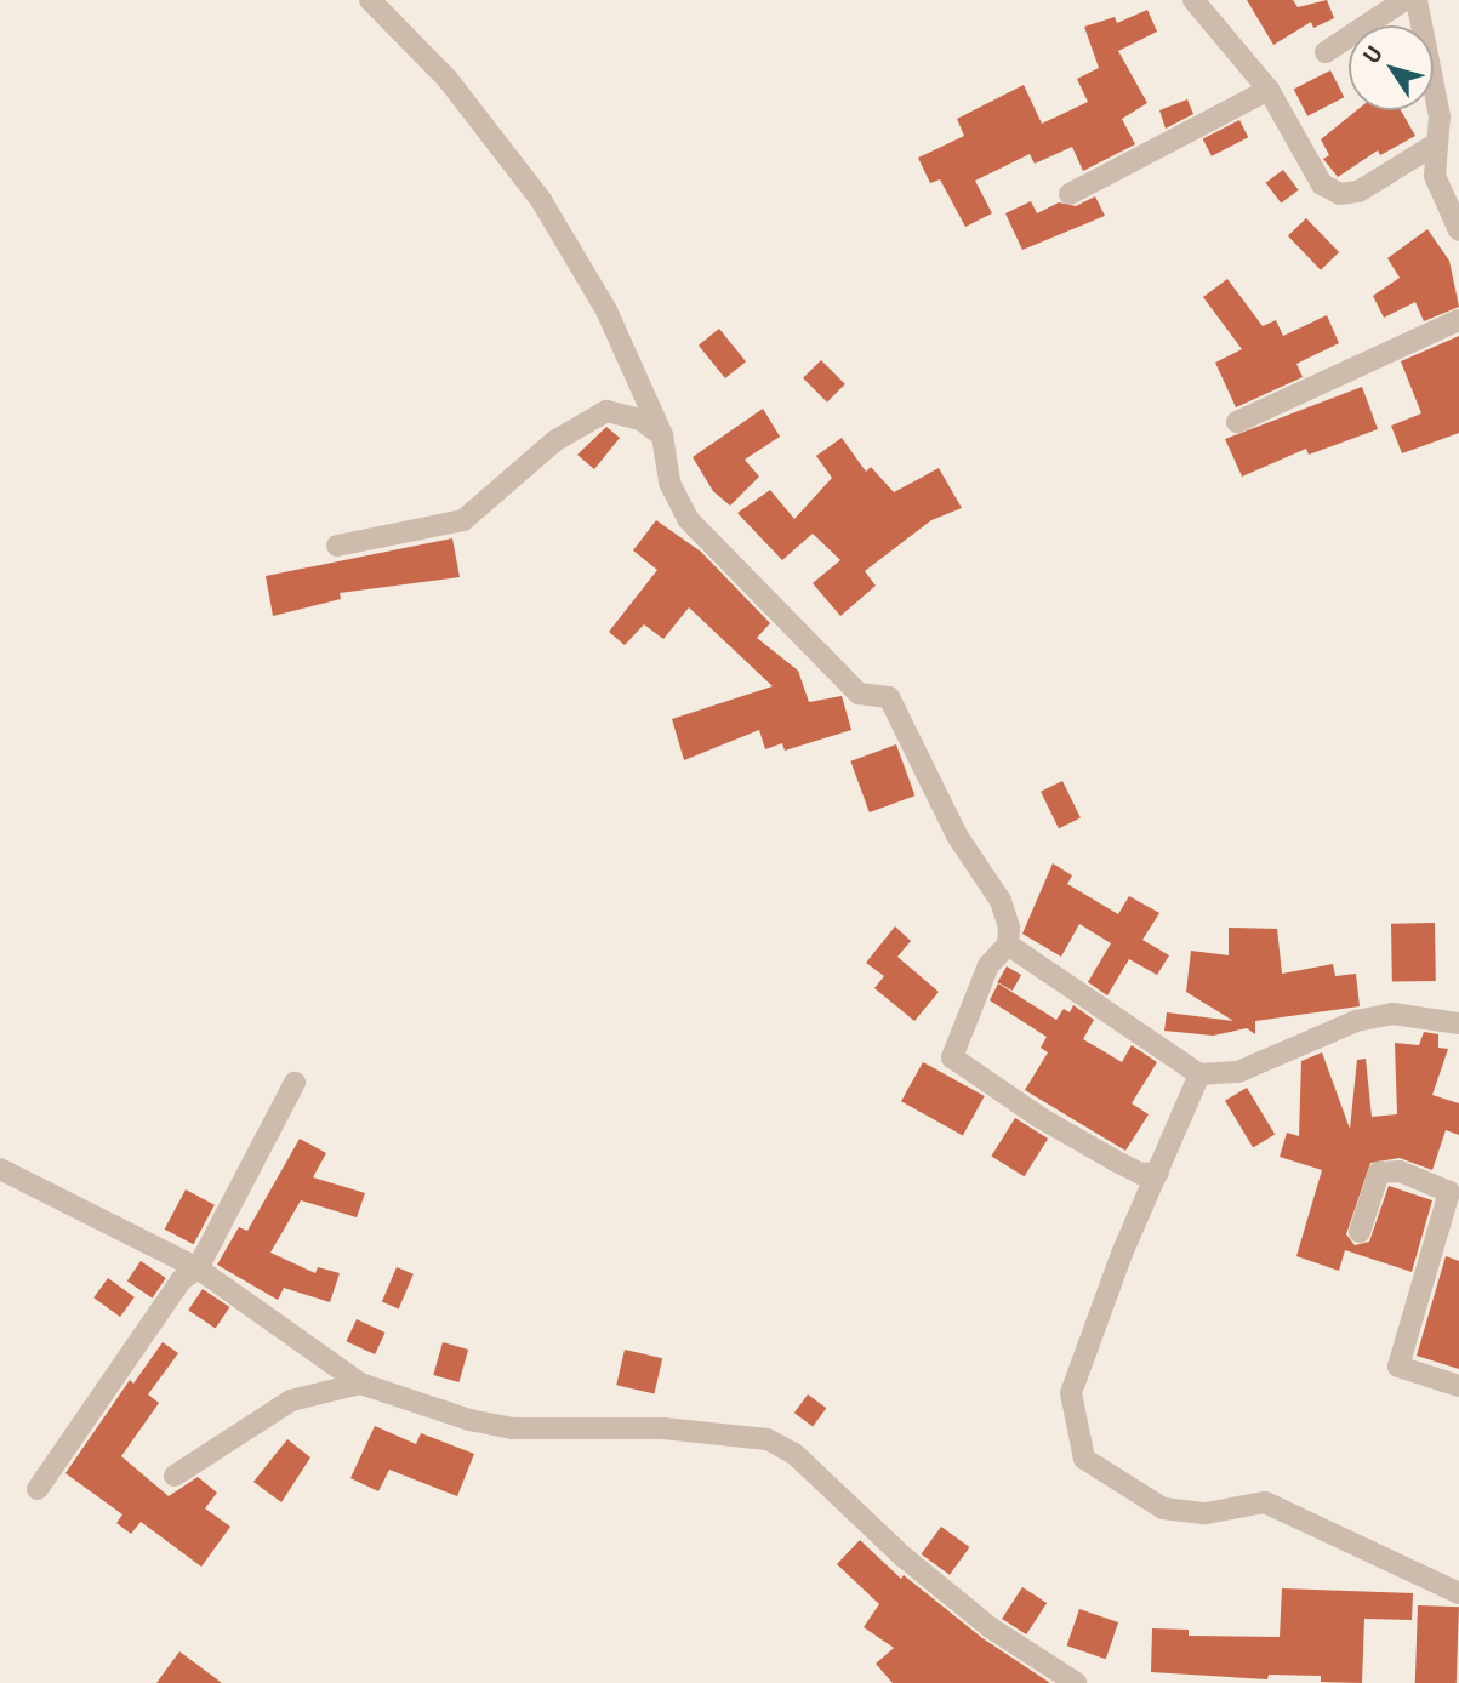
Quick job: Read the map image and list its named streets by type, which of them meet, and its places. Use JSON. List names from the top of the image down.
{
  "north": "top left"
}
